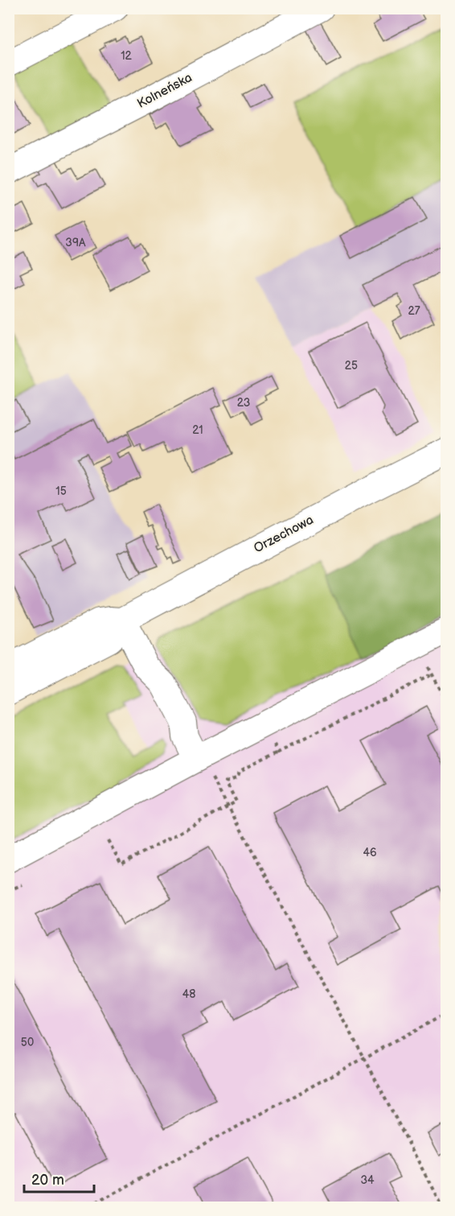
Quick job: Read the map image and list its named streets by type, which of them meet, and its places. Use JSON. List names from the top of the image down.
{
  "streets": {
    "street": ["Kolneńska", "Orzechowa"]
  },
  "house_numbers": [
    "12",
    "39A",
    "27",
    "25",
    "23",
    "21",
    "15",
    "46",
    "48",
    "50",
    "34"
  ],
  "scale_bar": "20 m"
}
